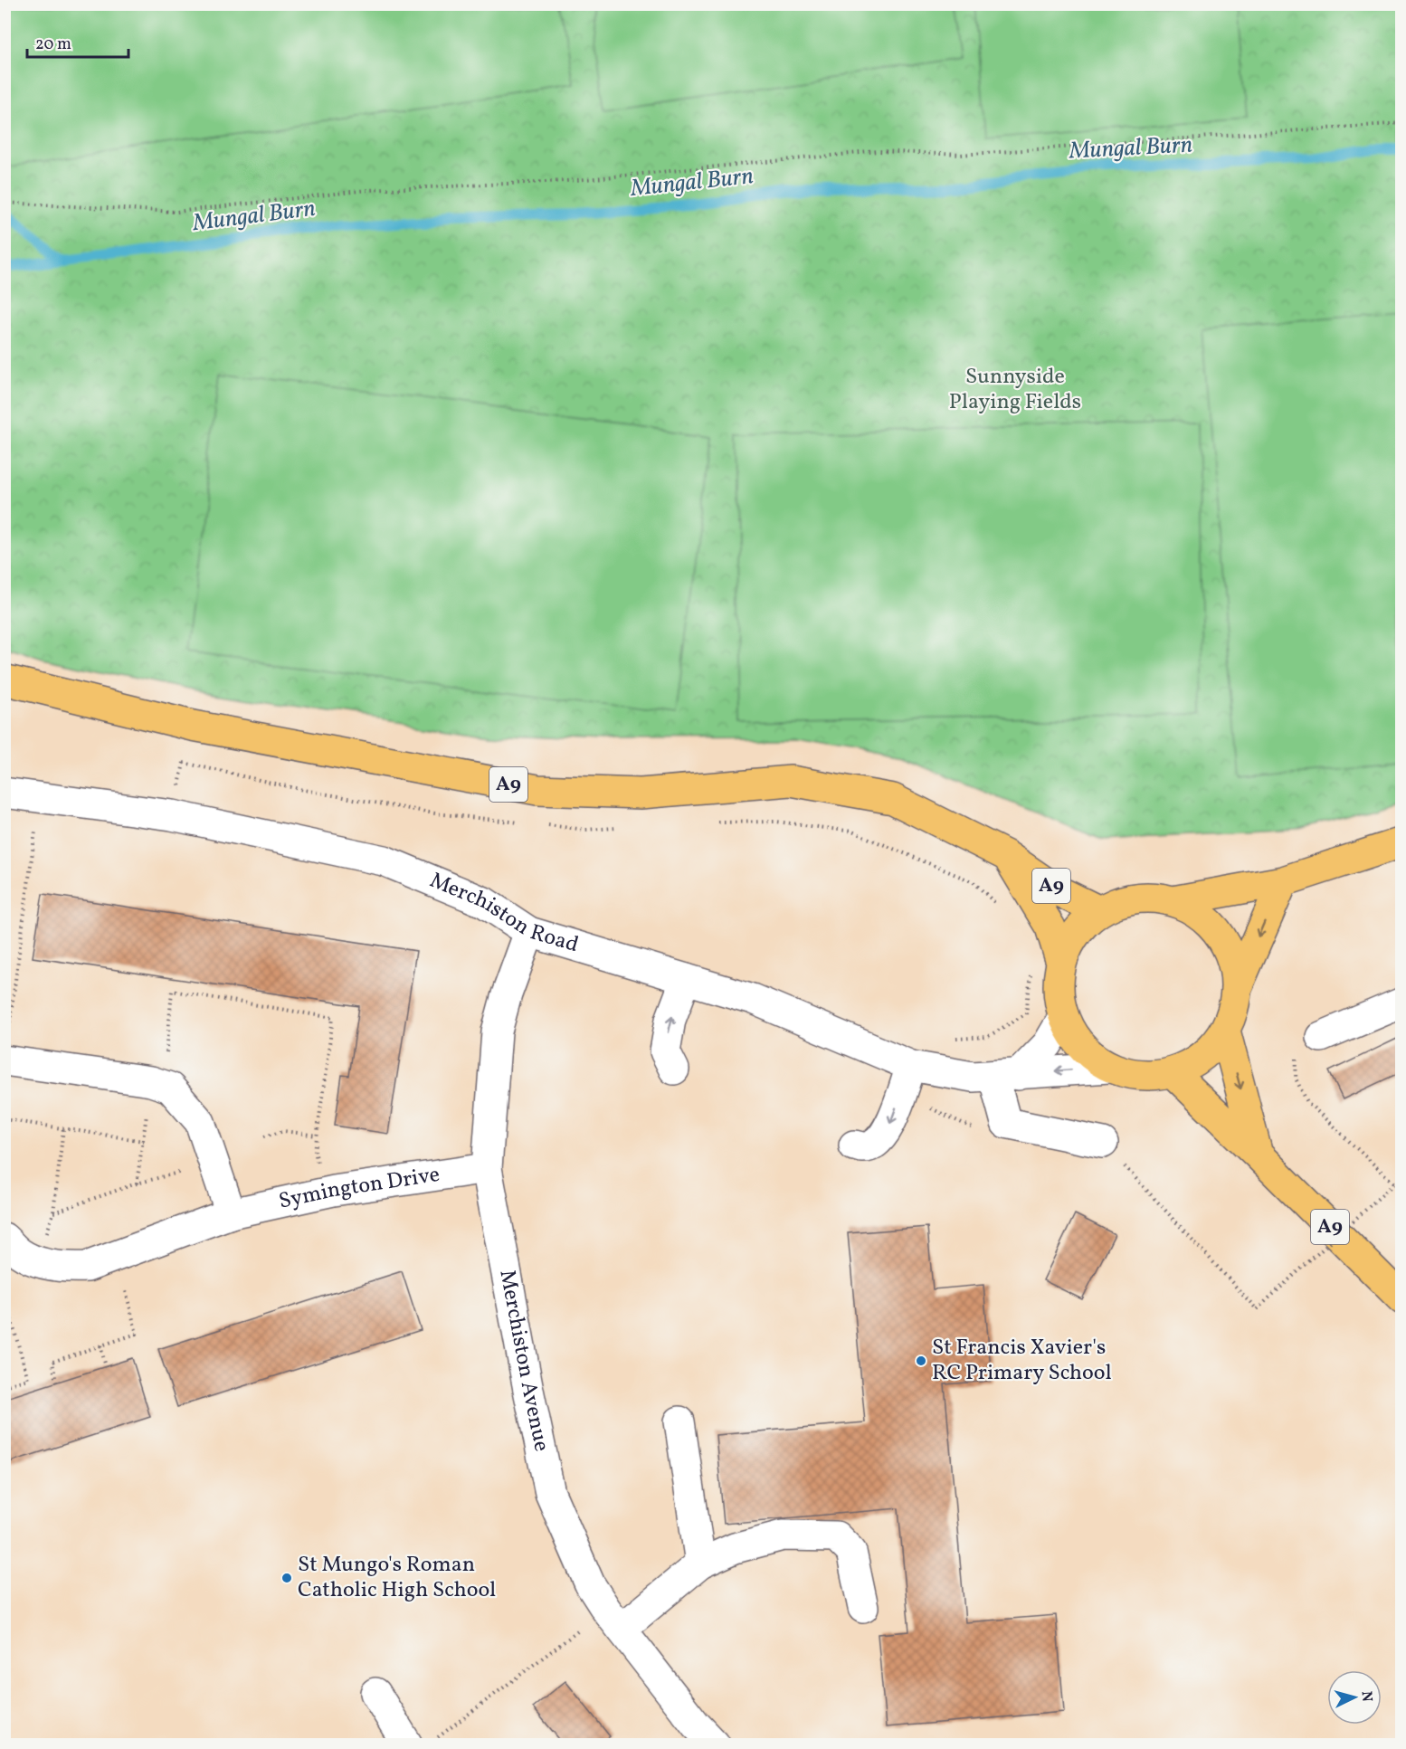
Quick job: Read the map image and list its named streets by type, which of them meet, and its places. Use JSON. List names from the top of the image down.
{
  "streets": {
    "main road": ["A9"],
    "street": ["Merchiston Road", "Symington Drive", "Merchiston Avenue"]
  },
  "crossings": [
    ["A9", "Merchiston Road"],
    ["Merchiston Road", "Merchiston Avenue"],
    ["Symington Drive", "Merchiston Avenue"]
  ],
  "water": ["Mungal Burn"],
  "parks": ["Sunnyside Playing Fields"],
  "places": ["St Francis Xavier's RC Primary School", "St Mungo's Roman Catholic High School"],
  "scale_bar": "20 m",
  "north": "right"
}
